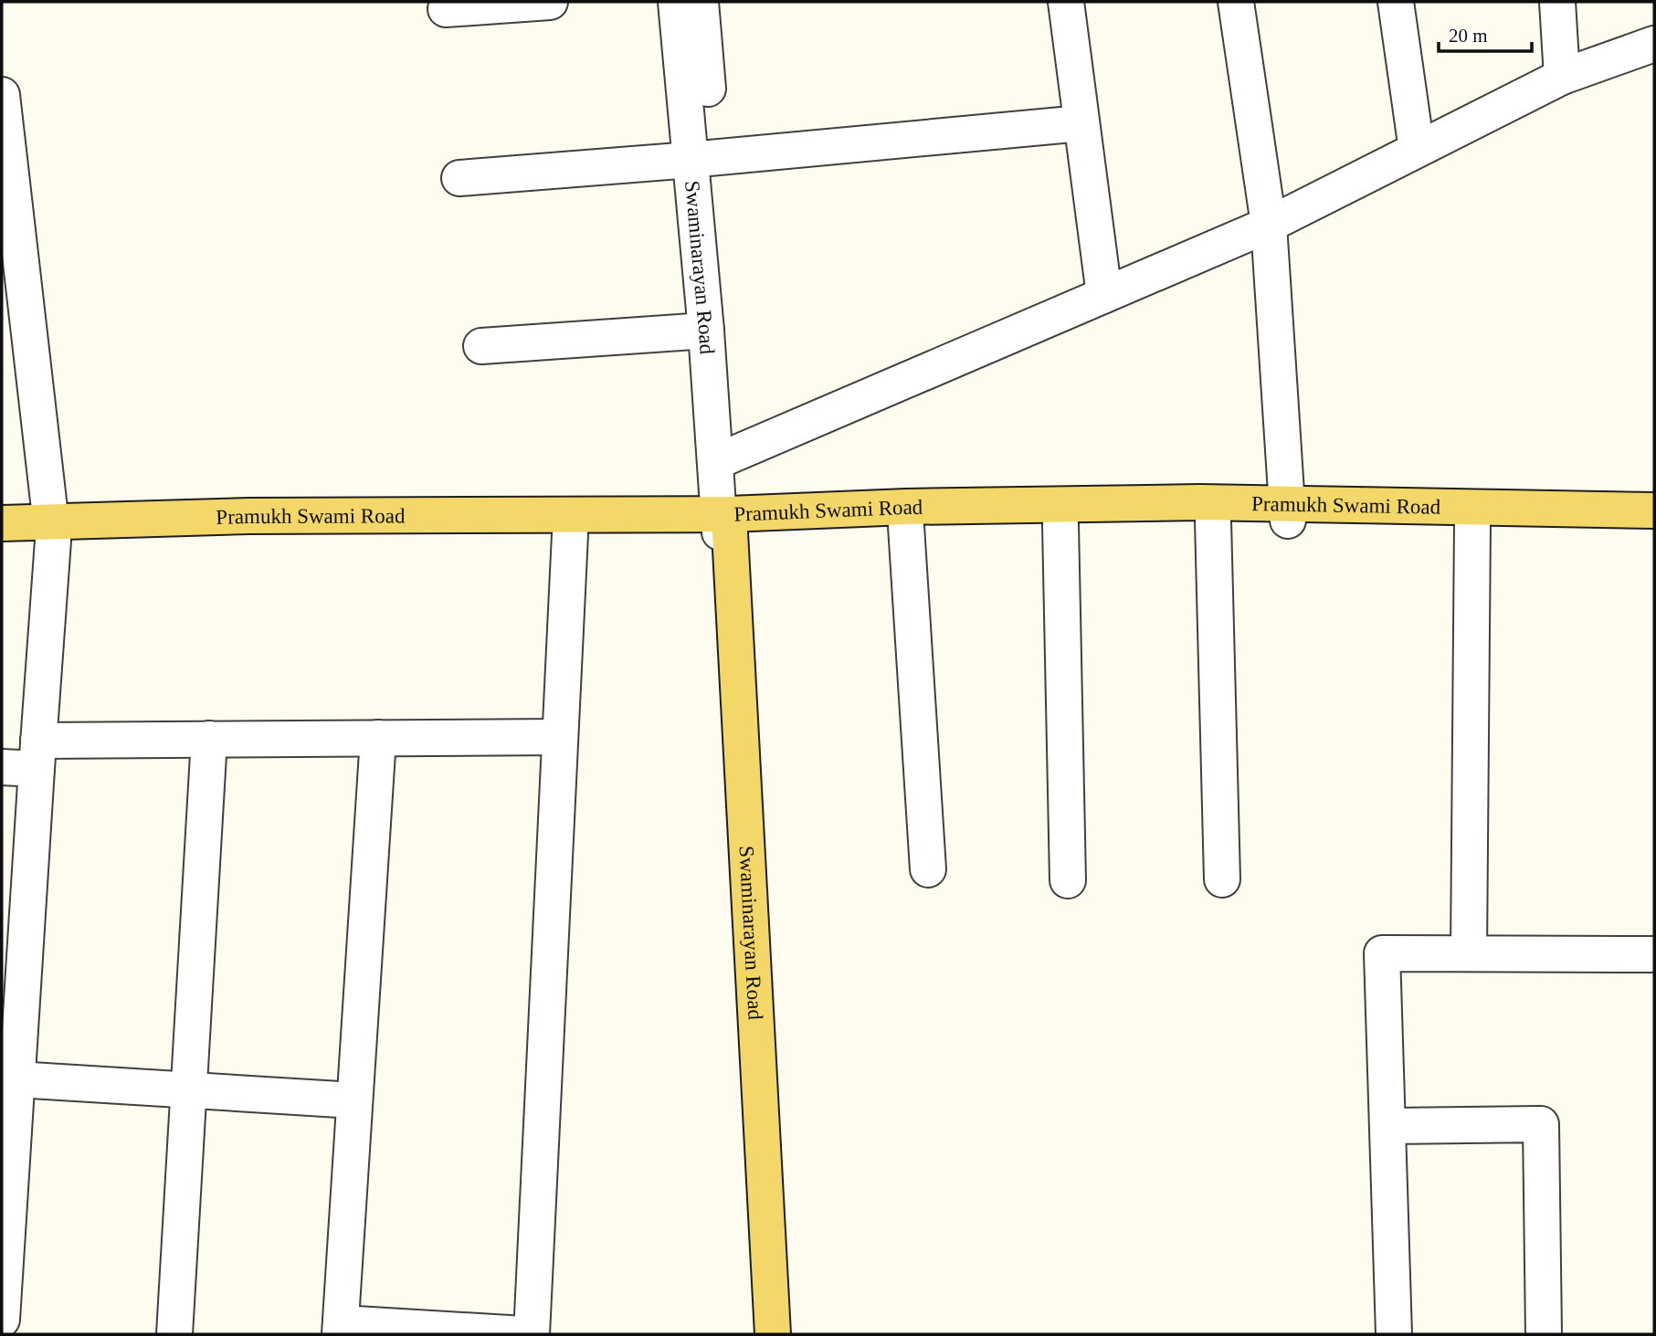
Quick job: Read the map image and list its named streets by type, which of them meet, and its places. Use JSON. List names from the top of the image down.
{
  "streets": {
    "main road": ["Swaminarayan Road", "Pramukh Swami Road"]
  },
  "crossings": [
    ["Swaminarayan Road", "Pramukh Swami Road"]
  ],
  "scale_bar": "20 m"
}
